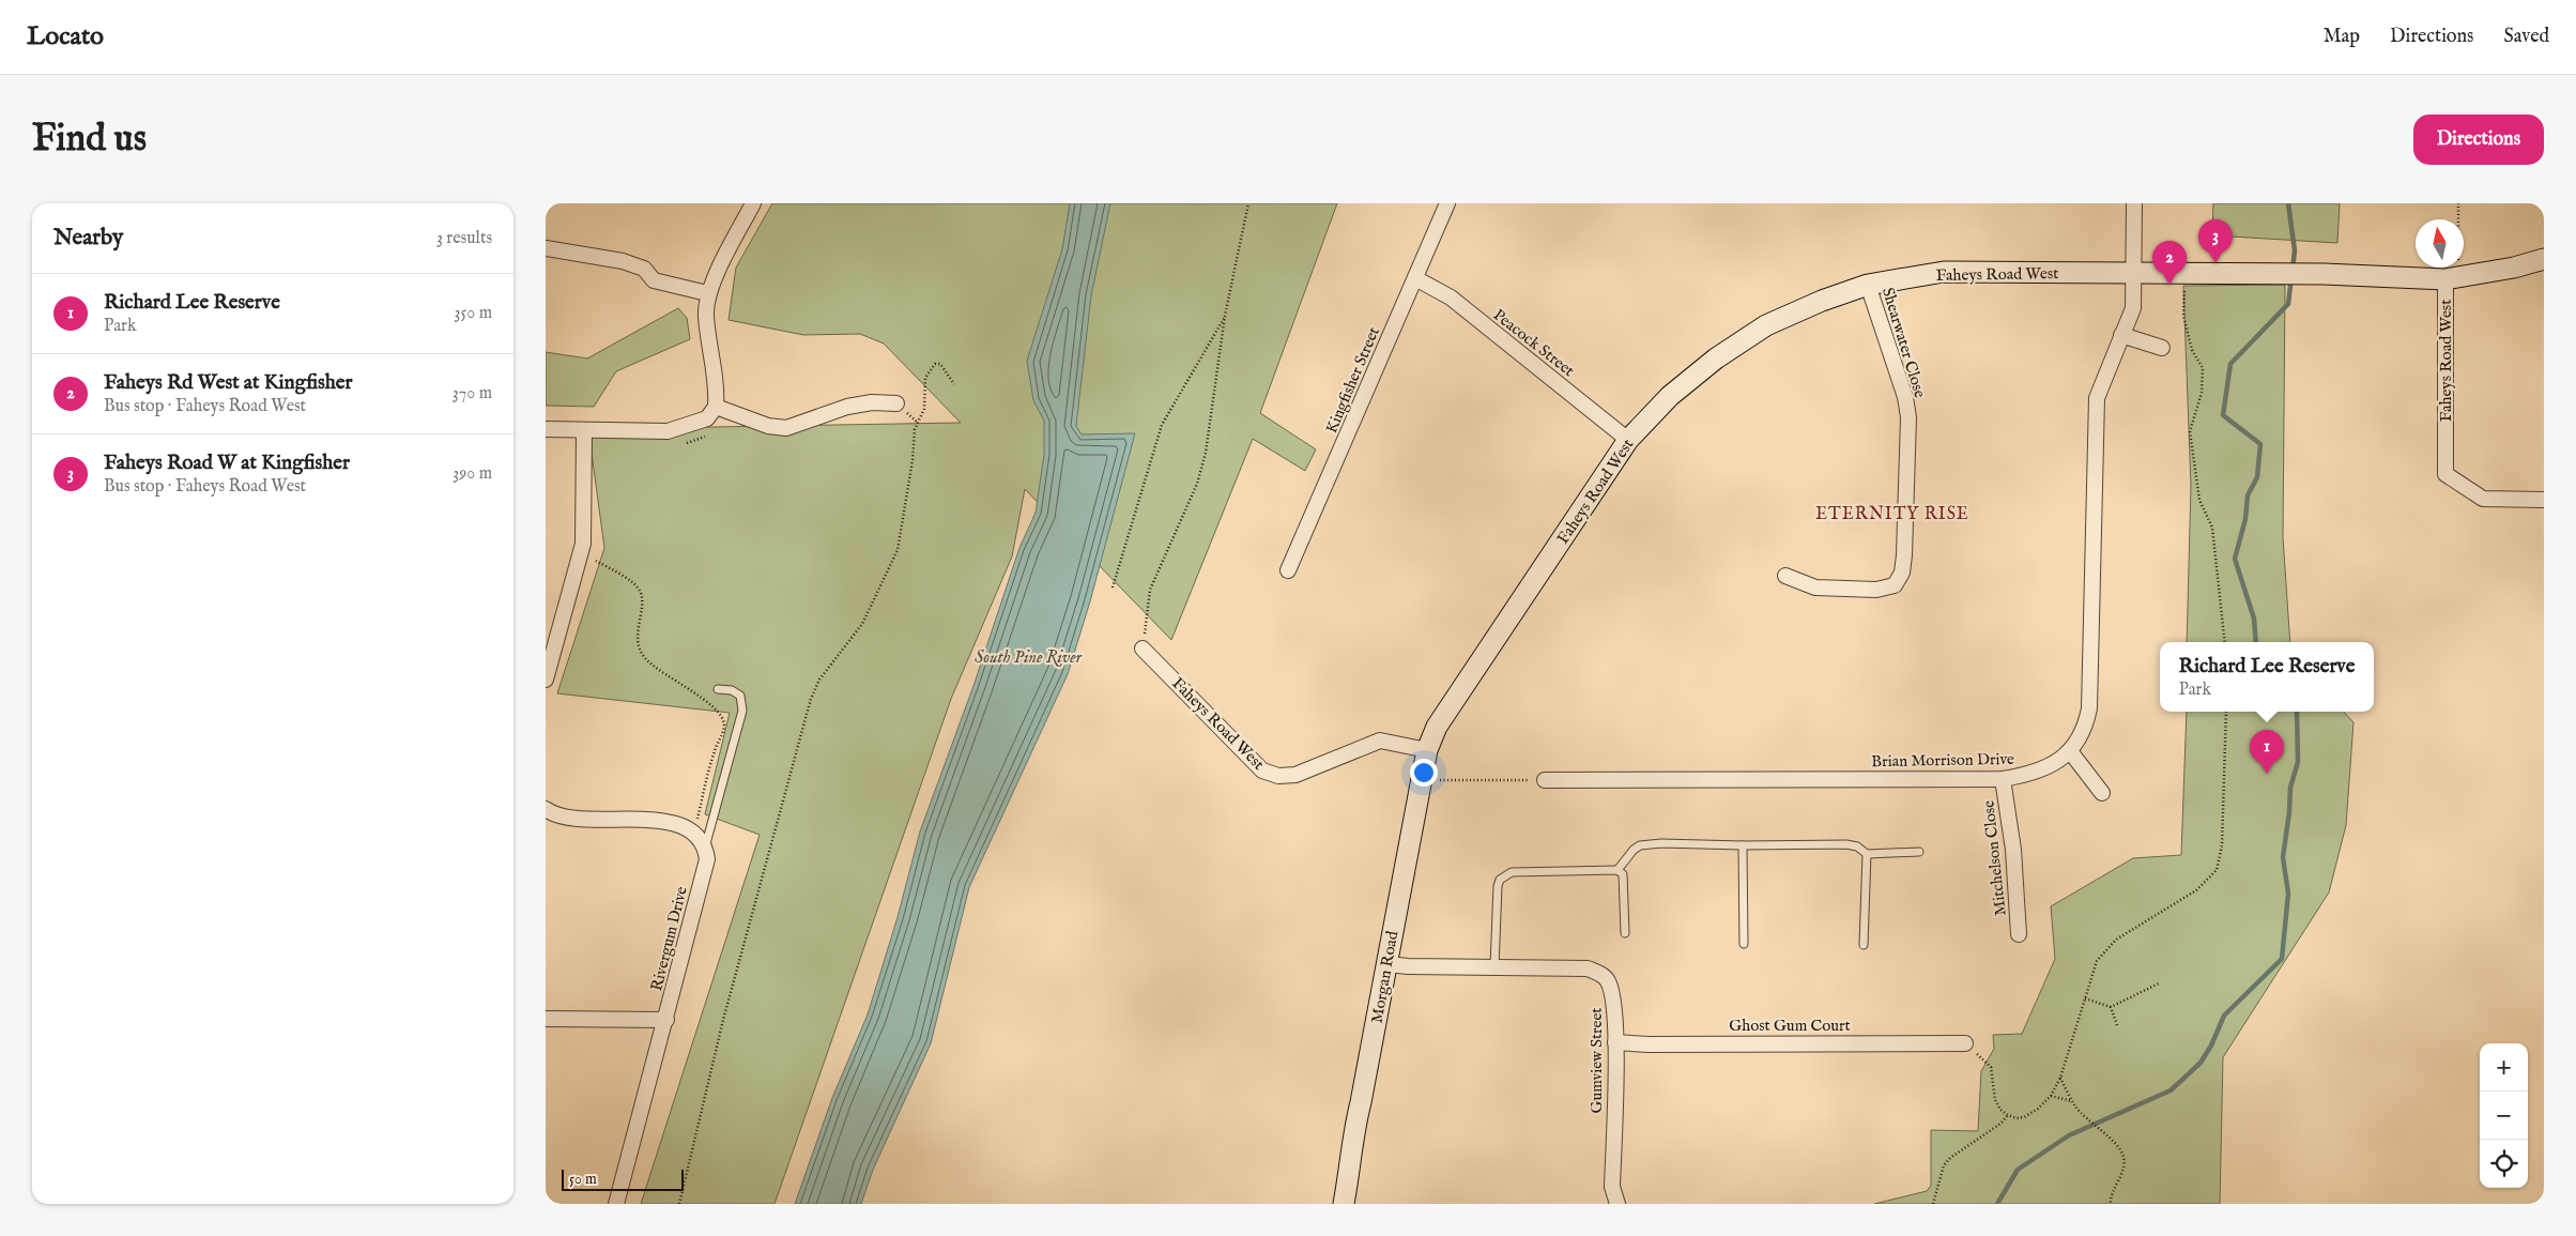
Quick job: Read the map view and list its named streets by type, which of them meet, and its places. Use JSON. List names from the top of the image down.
{
  "streets": {
    "street": [
      "Faheys Road West",
      "Peacock Street",
      "Shearwater Close",
      "Kingfisher Street",
      "Brian Morrison Drive",
      "Mitchelson Close",
      "Rivergum Drive",
      "Morgan Road",
      "Ghost Gum Court",
      "Gumview Street"
    ]
  },
  "crossings": [
    ["Faheys Road West", "Peacock Street"],
    ["Faheys Road West", "Shearwater Close"],
    ["Faheys Road West", "Brian Morrison Drive"],
    ["Faheys Road West", "Morgan Road"],
    ["Peacock Street", "Kingfisher Street"],
    ["Brian Morrison Drive", "Mitchelson Close"],
    ["Morgan Road", "Gumview Street"],
    ["Ghost Gum Court", "Gumview Street"]
  ],
  "districts": ["ETERNITY RISE"],
  "water": ["South Pine River"],
  "scale_bar": "50 m",
  "north": "top",
  "page": {
    "header": "Locato",
    "nav": ["Map", "Directions", "Saved"],
    "buttons": "Directions",
    "title": "Find us",
    "heading": ["Nearby", "3 results"],
    "pins": ["3", "2", "1"],
    "list": [
      {
        "mark": "1",
        "name": "Richard Lee Reserve",
        "note": "Park",
        "value": "350 m"
      },
      {
        "mark": "2",
        "name": "Faheys Rd West at Kingfisher",
        "note": "Bus stop · Faheys Road West",
        "value": "370 m"
      },
      {
        "mark": "3",
        "name": "Faheys Road W at Kingfisher",
        "note": "Bus stop · Faheys Road West",
        "value": "390 m"
      }
    ],
    "popup": ["Richard Lee Reserve", "Park"],
    "map_buttons": ["+", "−"],
    "scale": "50 m"
  }
}
